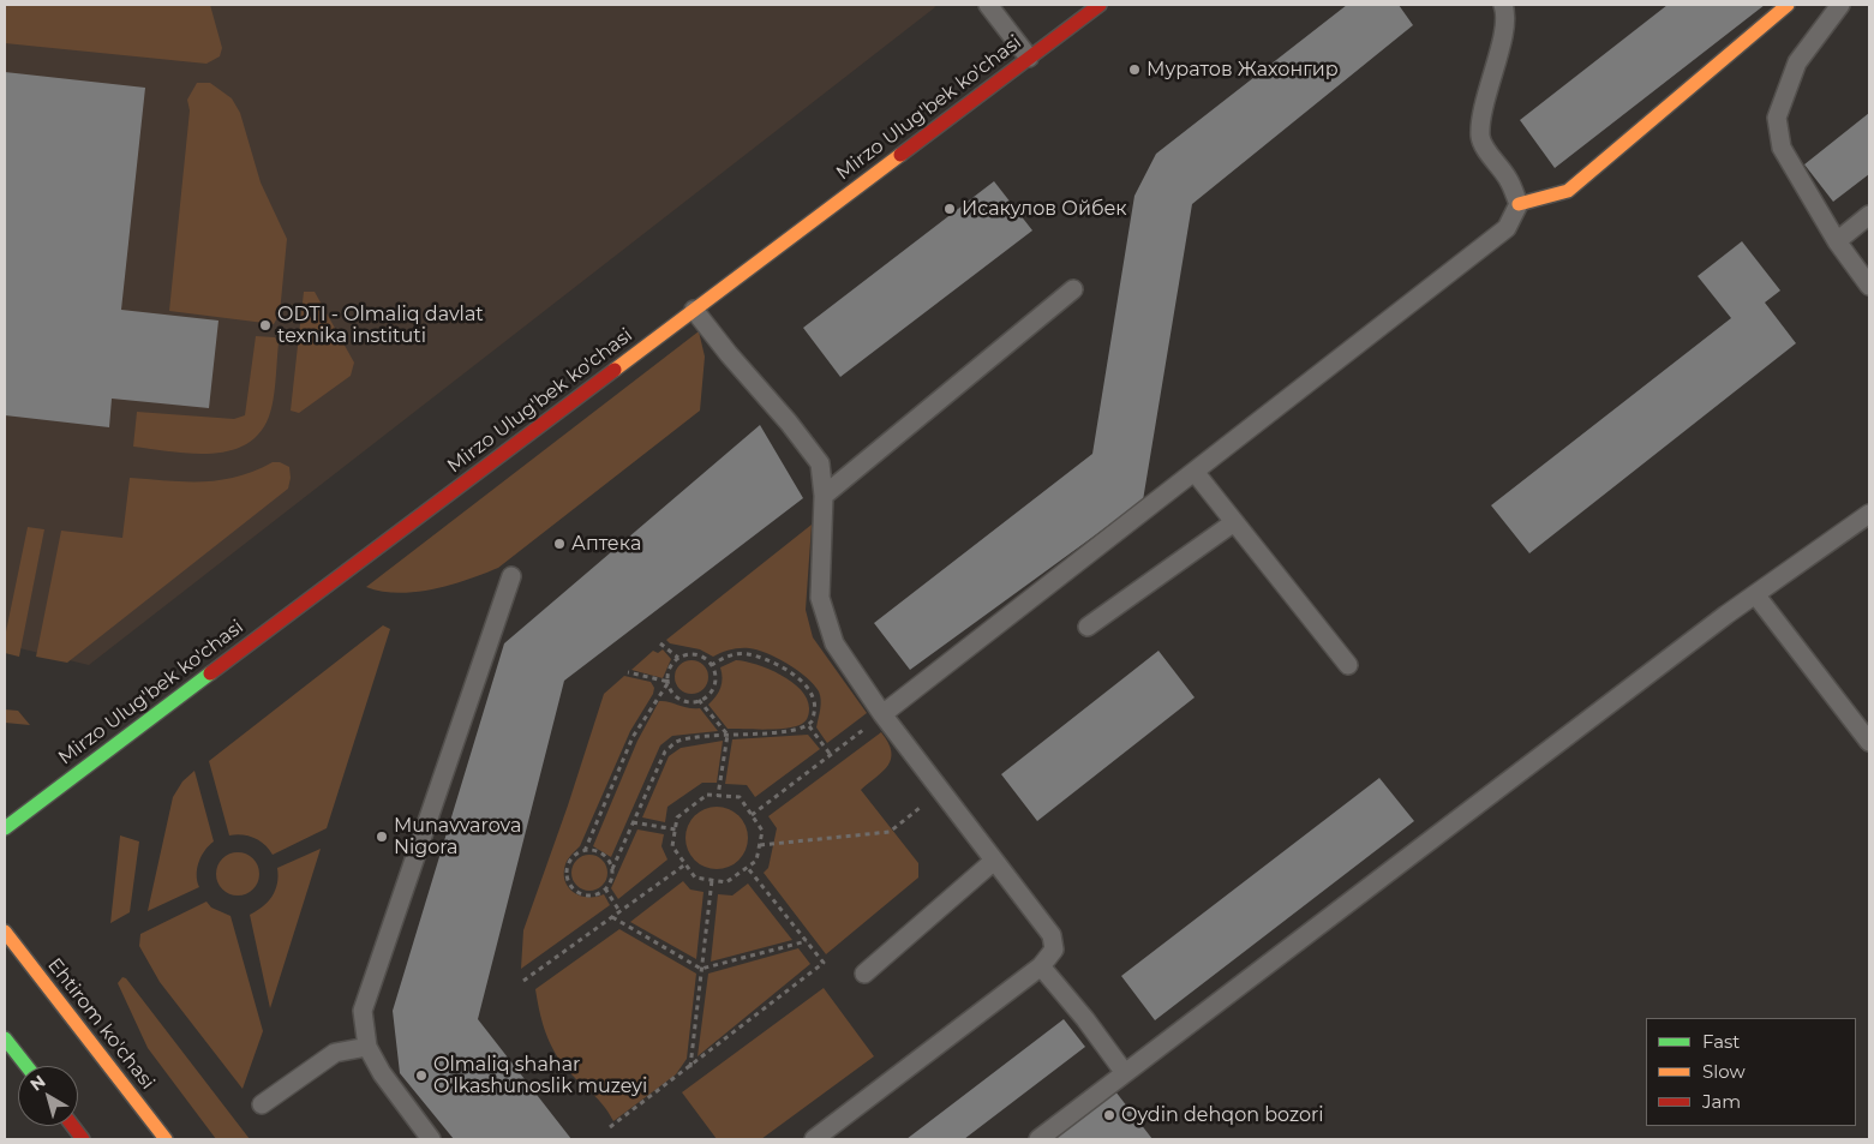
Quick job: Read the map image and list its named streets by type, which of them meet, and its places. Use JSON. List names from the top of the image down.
{
  "streets": {
    "main road": ["Mirzo Ulug'bek ko'chasi", "Ehtirom ko'chasi"]
  },
  "places": [
    "Муратов Жахонгир",
    "Исакулов Ойбек",
    "ODTI - Olmaliq davlat texnika instituti",
    "Аптека",
    "Munavvarova Nigora",
    "Olmaliq shahar O'lkashunoslik muzeyi",
    "Oydin dehqon bozori"
  ],
  "legend": ["Fast", "Slow", "Jam"],
  "north": "top left"
}
